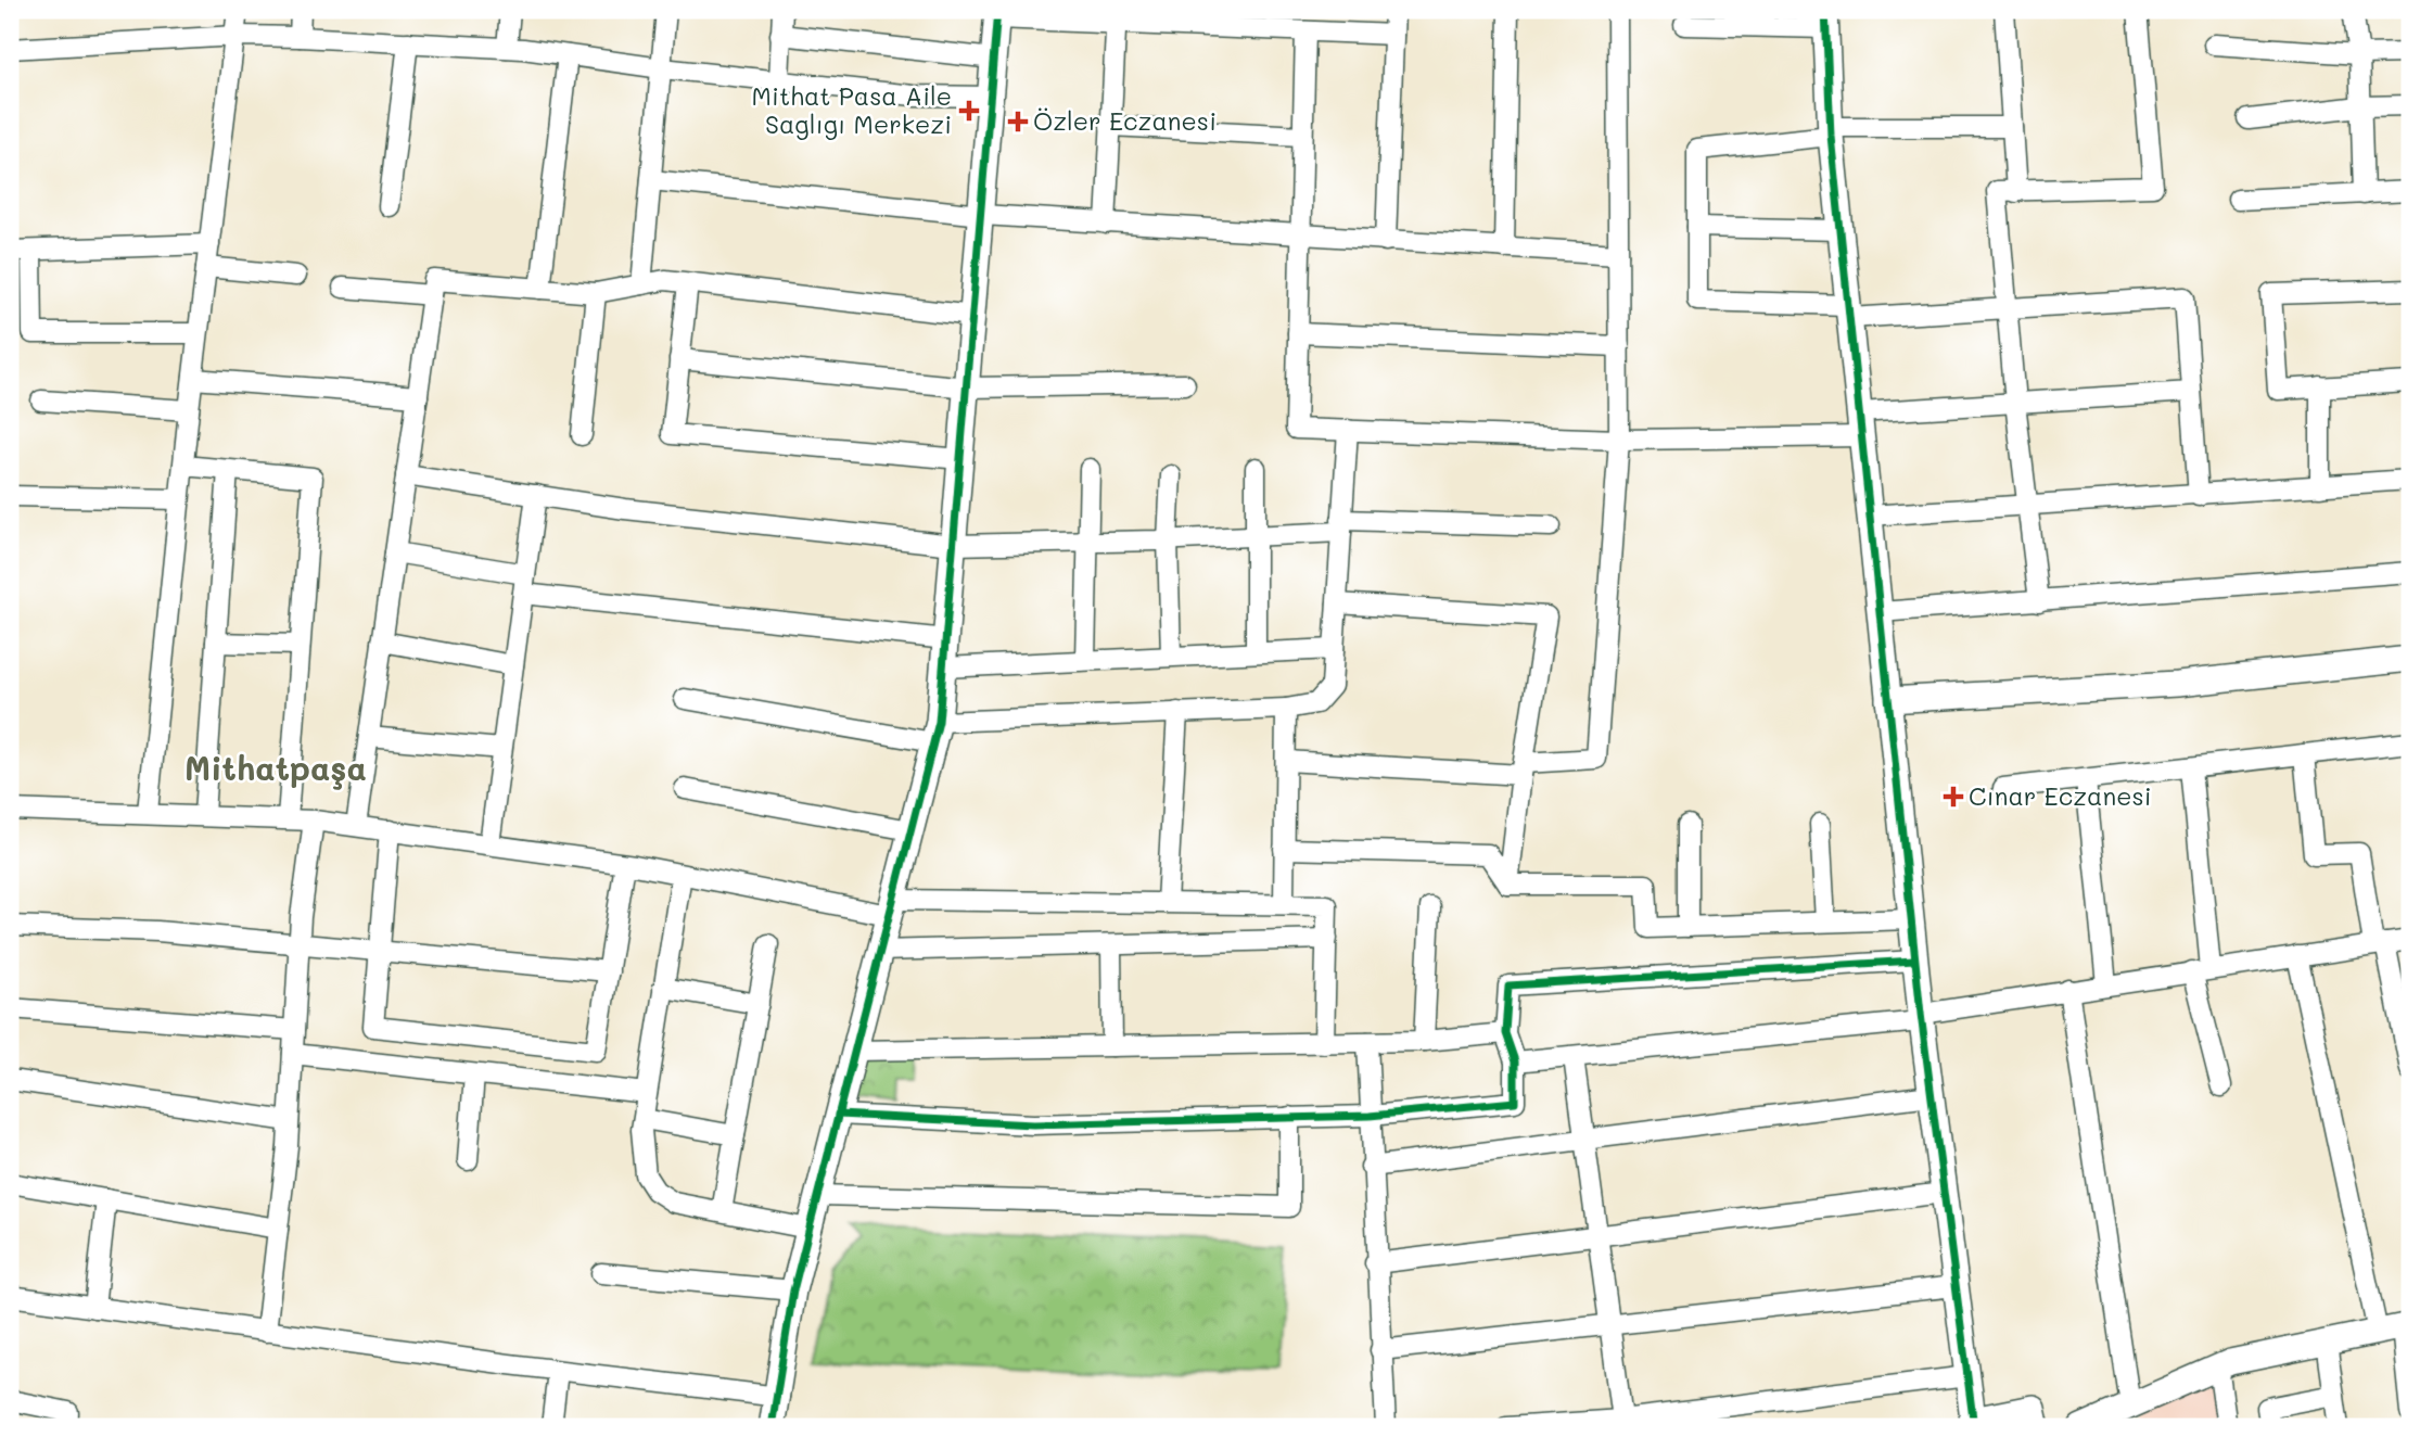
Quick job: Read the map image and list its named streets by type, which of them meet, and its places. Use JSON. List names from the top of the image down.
{
  "districts": ["Mithatpaşa"],
  "places": {
    "health": ["Mithat Pasa Aile Saglıgı Merkezi", "Özler Eczanesi", "Cınar Eczanesi"]
  }
}
